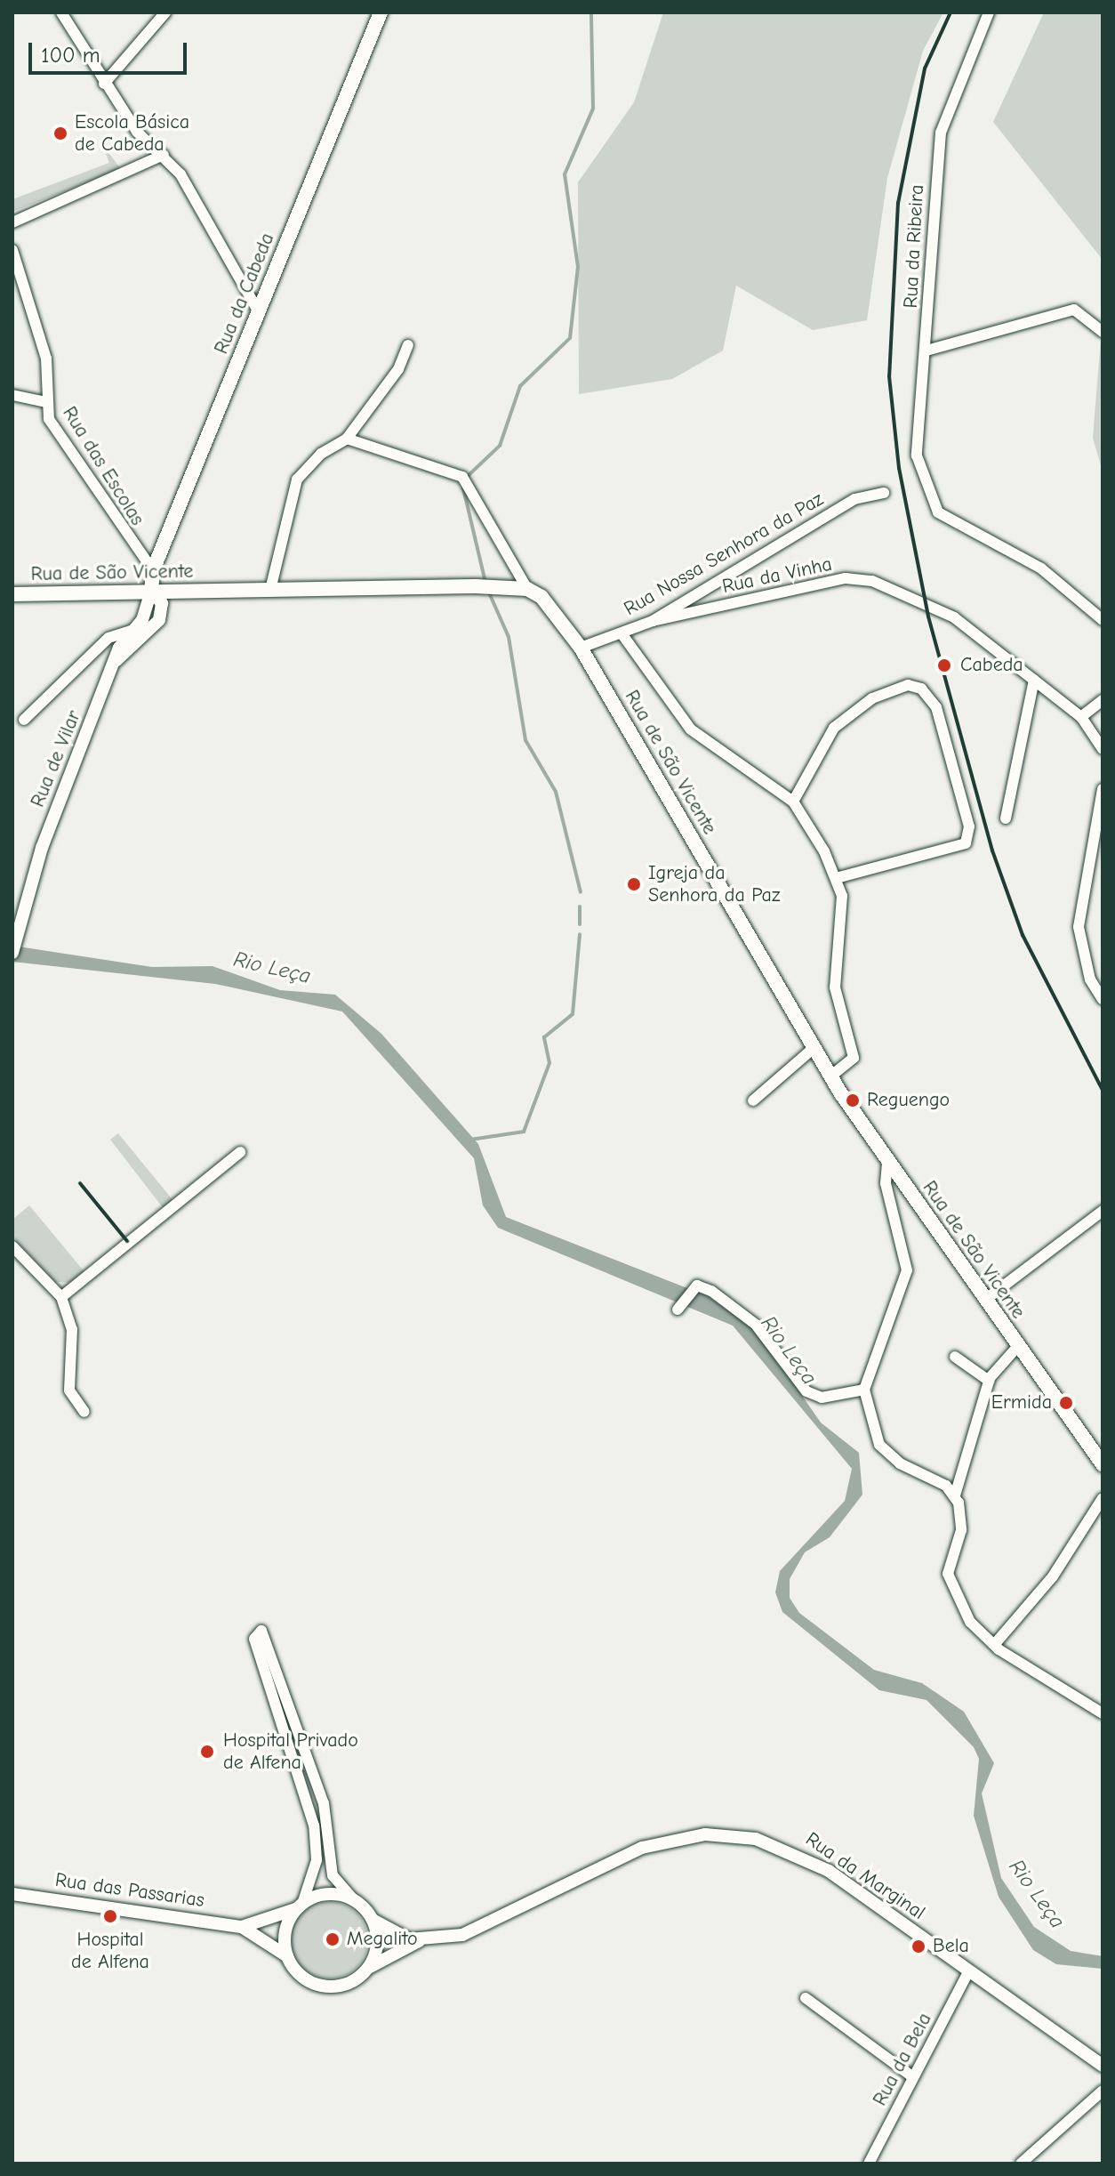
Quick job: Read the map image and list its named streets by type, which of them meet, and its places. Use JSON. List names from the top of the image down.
{
  "streets": {
    "main road": ["Rua da Cabeda", "Rua de São Vicente"],
    "street": [
      "Rua da Ribeira",
      "Rua das Escolas",
      "Rua Nossa Senhora da Paz",
      "Rua da Vinha",
      "Rua de Vilar",
      "Rua da Marginal",
      "Rua das Passarias",
      "Rua da Bela"
    ]
  },
  "crossings": [
    ["Rua da Cabeda", "Rua das Escolas"],
    ["Rua da Cabeda", "Rua de São Vicente"],
    ["Rua da Cabeda", "Rua de Vilar"],
    ["Rua Nossa Senhora da Paz", "Rua de São Vicente"],
    ["Rua Nossa Senhora da Paz", "Rua da Vinha"],
    ["Rua de São Vicente", "Rua de Vilar"],
    ["Rua da Marginal", "Rua das Passarias"],
    ["Rua da Marginal", "Rua da Bela"]
  ],
  "water": ["Rio Leça"],
  "places": [
    "Escola Básica de Cabeda",
    "Cabeda",
    "Igreja da Senhora da Paz",
    "Reguengo",
    "Ermida",
    "Hospital Privado de Alfena",
    "Hospital de Alfena",
    "Megalito",
    "Bela"
  ],
  "scale_bar": "100 m"
}
